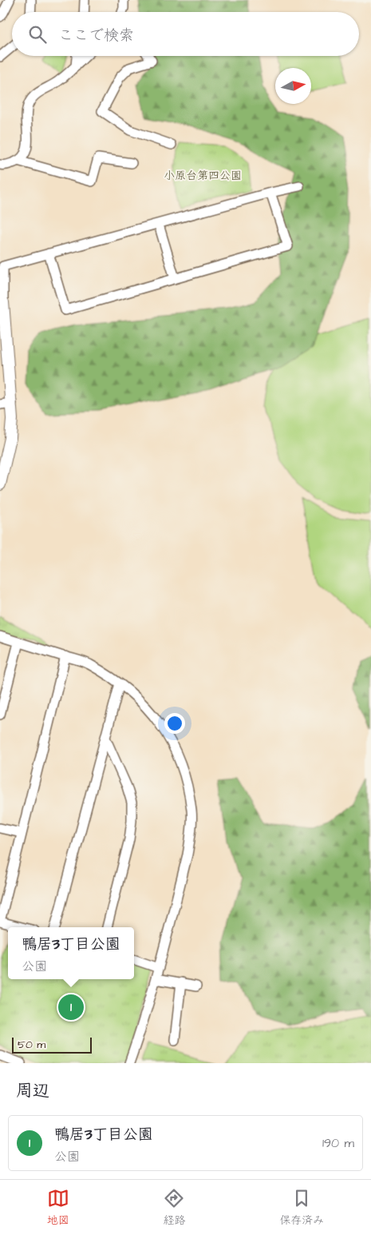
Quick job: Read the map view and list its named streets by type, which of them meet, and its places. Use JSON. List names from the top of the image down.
{
  "parks": ["小原台第四公園"],
  "scale_bar": "50 m",
  "north": "right",
  "page": {
    "search": "ここで検索",
    "popup": ["鴨居3丁目公園", "公園"],
    "pins": "1",
    "scale": "50 m",
    "heading": "周辺",
    "list": [
      {
        "mark": "1",
        "name": "鴨居3丁目公園",
        "note": "公園",
        "value": "190 m"
      }
    ],
    "nav": ["地図", "経路", "保存済み"]
  }
}
